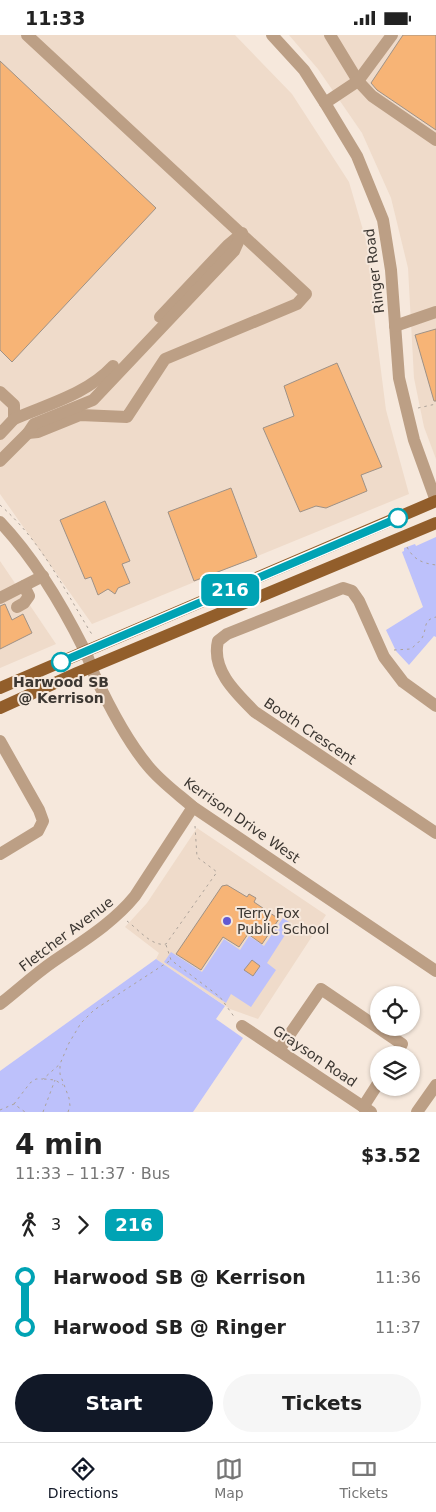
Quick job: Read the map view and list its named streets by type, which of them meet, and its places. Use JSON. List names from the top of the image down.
{
  "streets": {
    "street": [
      "Ringer Road",
      "Booth Crescent",
      "Kerrison Drive West",
      "Fletcher Avenue",
      "Grayson Road"
    ]
  },
  "crossings": [
    ["Kerrison Drive West", "Fletcher Avenue"]
  ],
  "places": ["Harwood SB @ Kerrison", "Terry Fox Public School"],
  "lines": ["bus line 216"],
  "page": {
    "status": "11:33",
    "on_map": "216",
    "heading": ["4 min", "11:33 – 11:37 · Bus", "$3.52"],
    "legs": ["3", "216"],
    "list": [
      {
        "name": "Harwood SB @ Kerrison",
        "value": "11:36"
      },
      {
        "name": "Harwood SB @ Ringer",
        "value": "11:37"
      }
    ],
    "buttons": ["Start", "Tickets"],
    "tabs": ["Directions", "Map", "Tickets"]
  }
}
